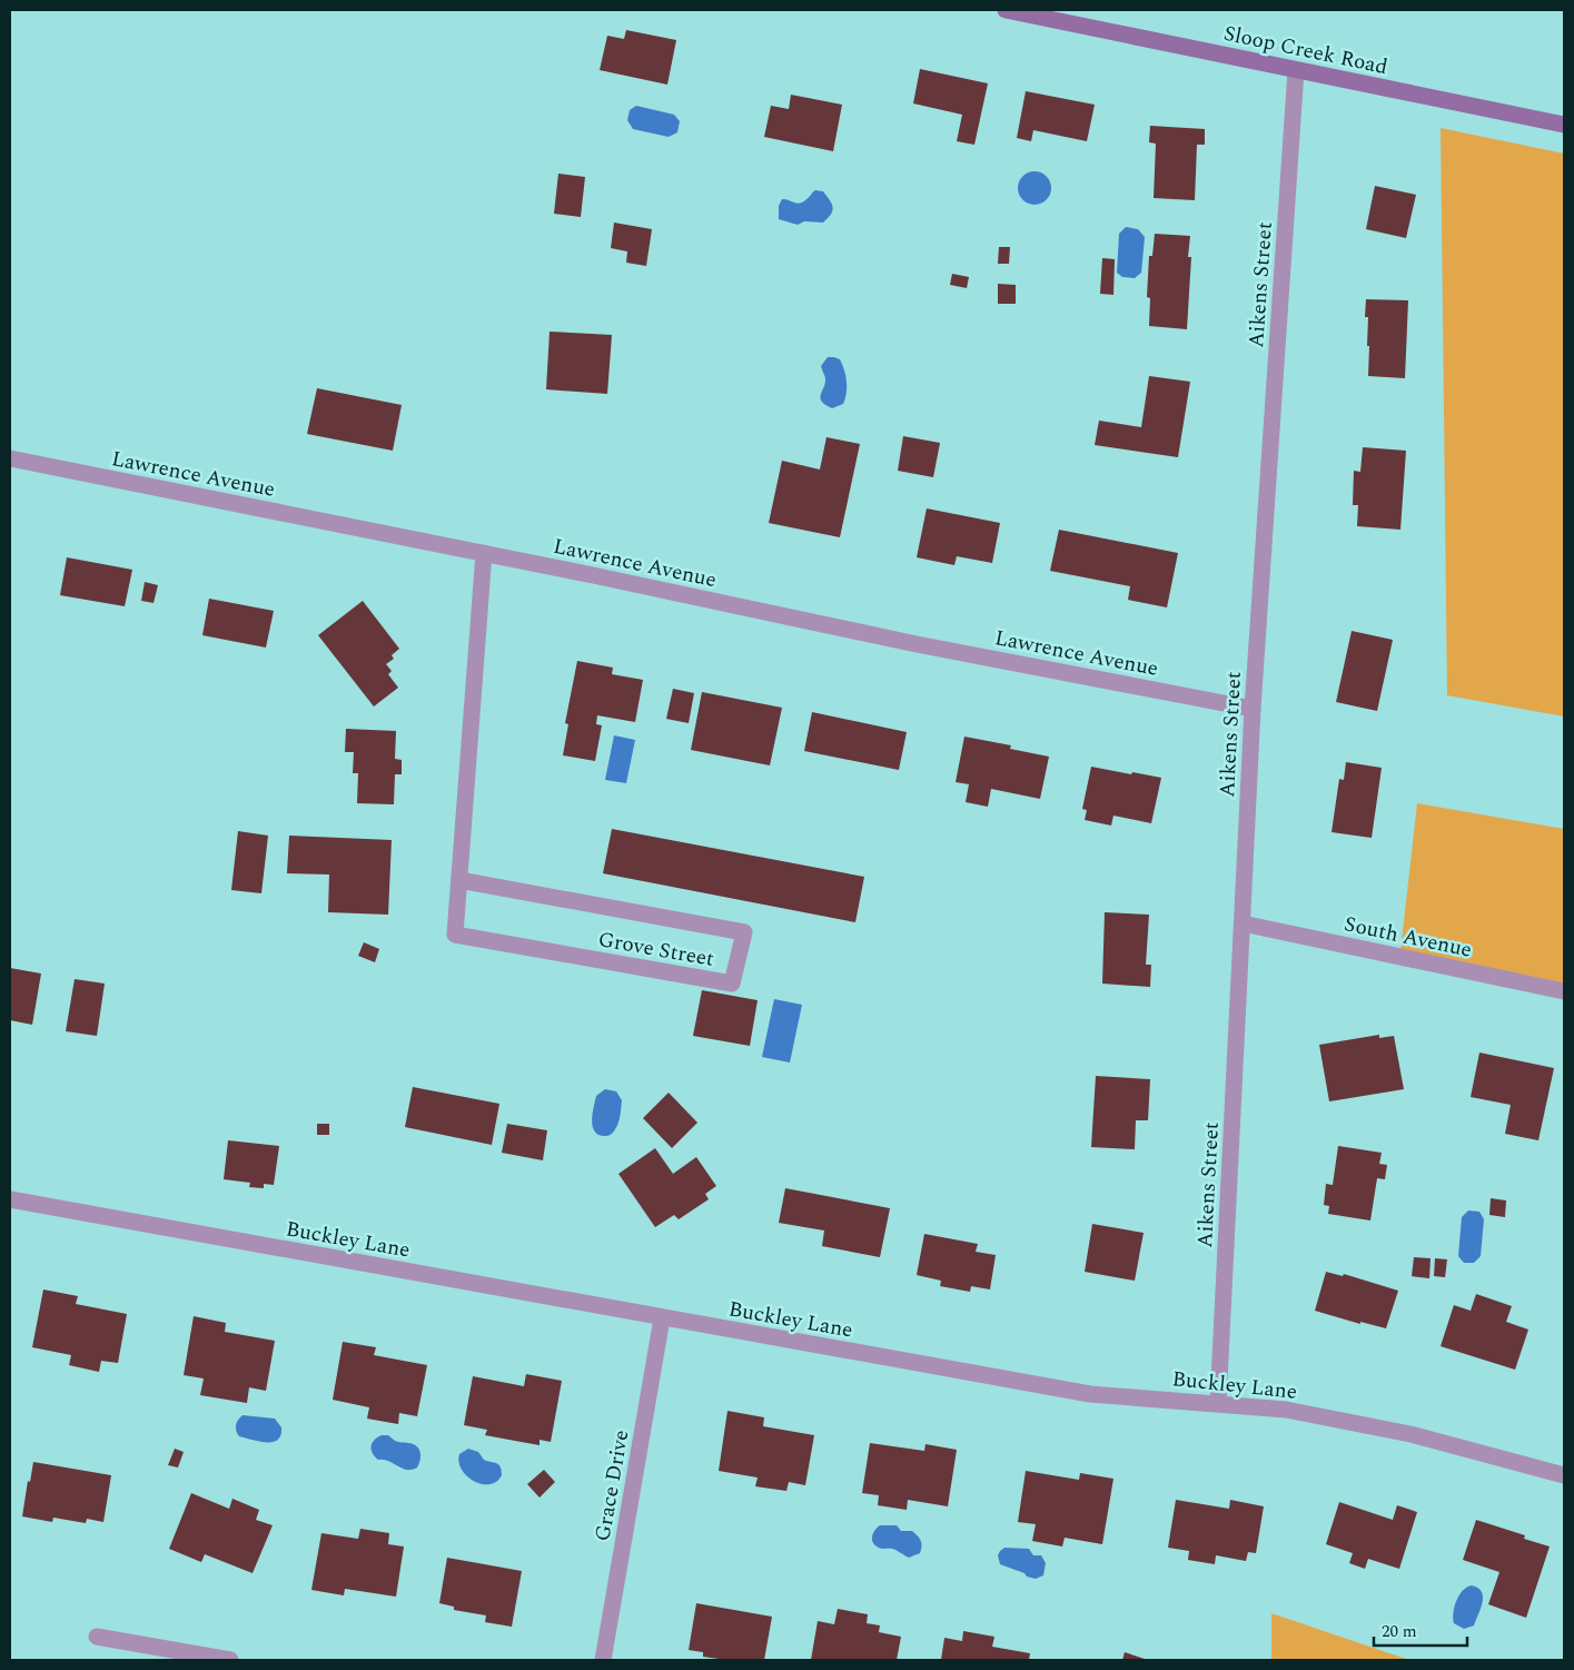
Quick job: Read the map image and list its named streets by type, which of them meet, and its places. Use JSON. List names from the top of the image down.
{
  "streets": {
    "street": [
      "Sloop Creek Road",
      "Aikens Street",
      "Lawrence Avenue",
      "South Avenue",
      "Grove Street",
      "Buckley Lane",
      "Grace Drive"
    ]
  },
  "crossings": [
    ["Sloop Creek Road", "Aikens Street"],
    ["Aikens Street", "Lawrence Avenue"],
    ["Aikens Street", "South Avenue"],
    ["Aikens Street", "Buckley Lane"],
    ["Lawrence Avenue", "Grove Street"],
    ["Buckley Lane", "Grace Drive"]
  ],
  "scale_bar": "20 m"
}
